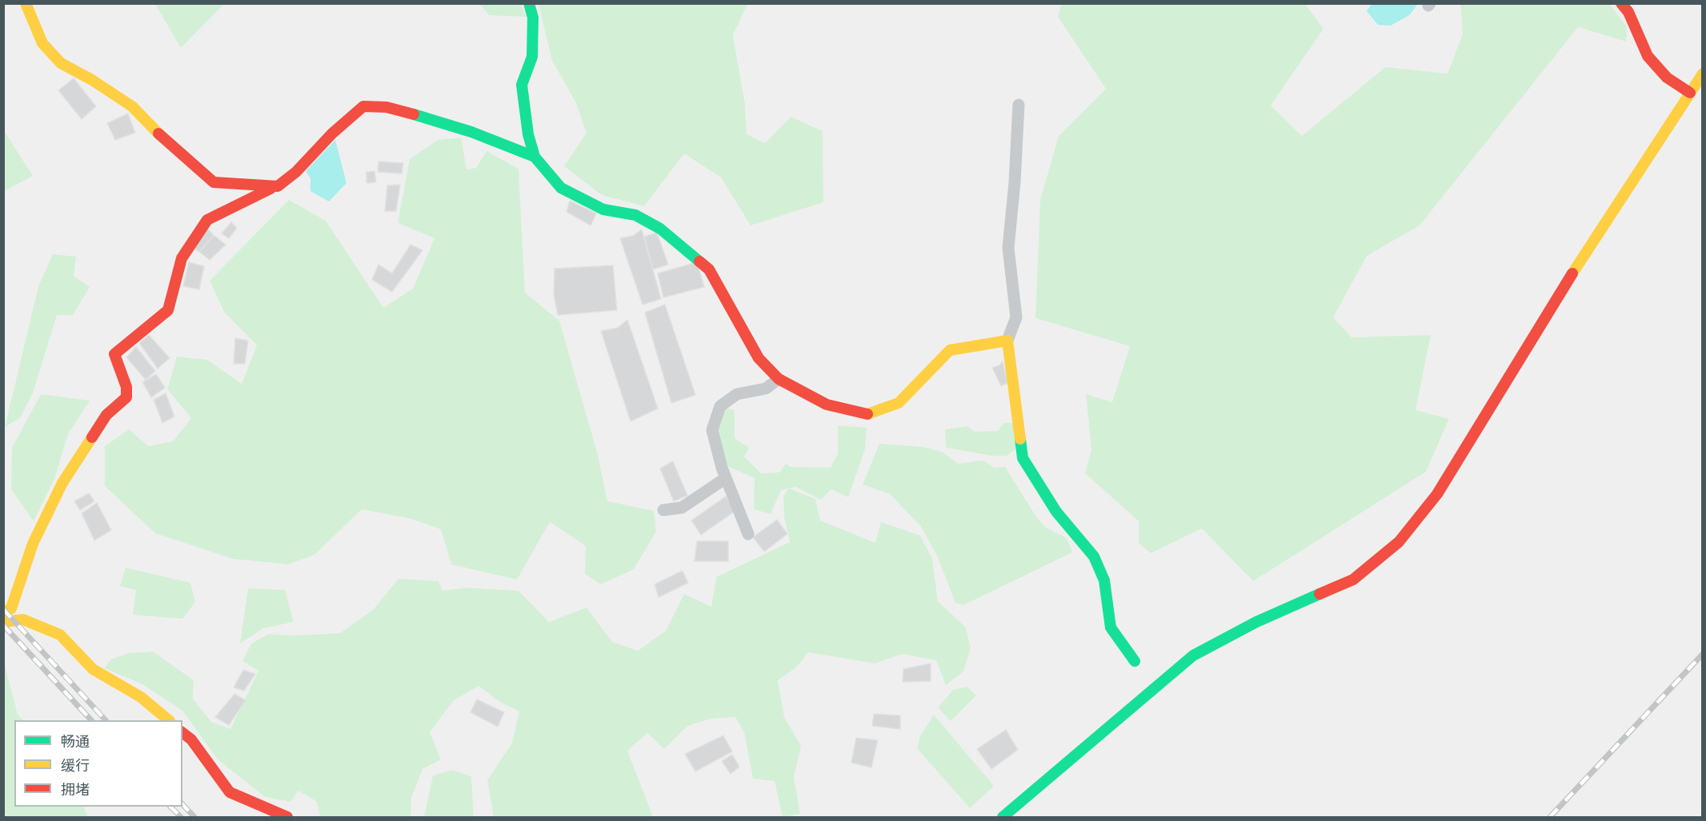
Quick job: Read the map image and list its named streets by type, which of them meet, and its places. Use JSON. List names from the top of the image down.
{
  "legend": ["畅通", "缓行", "拥堵"]
}
